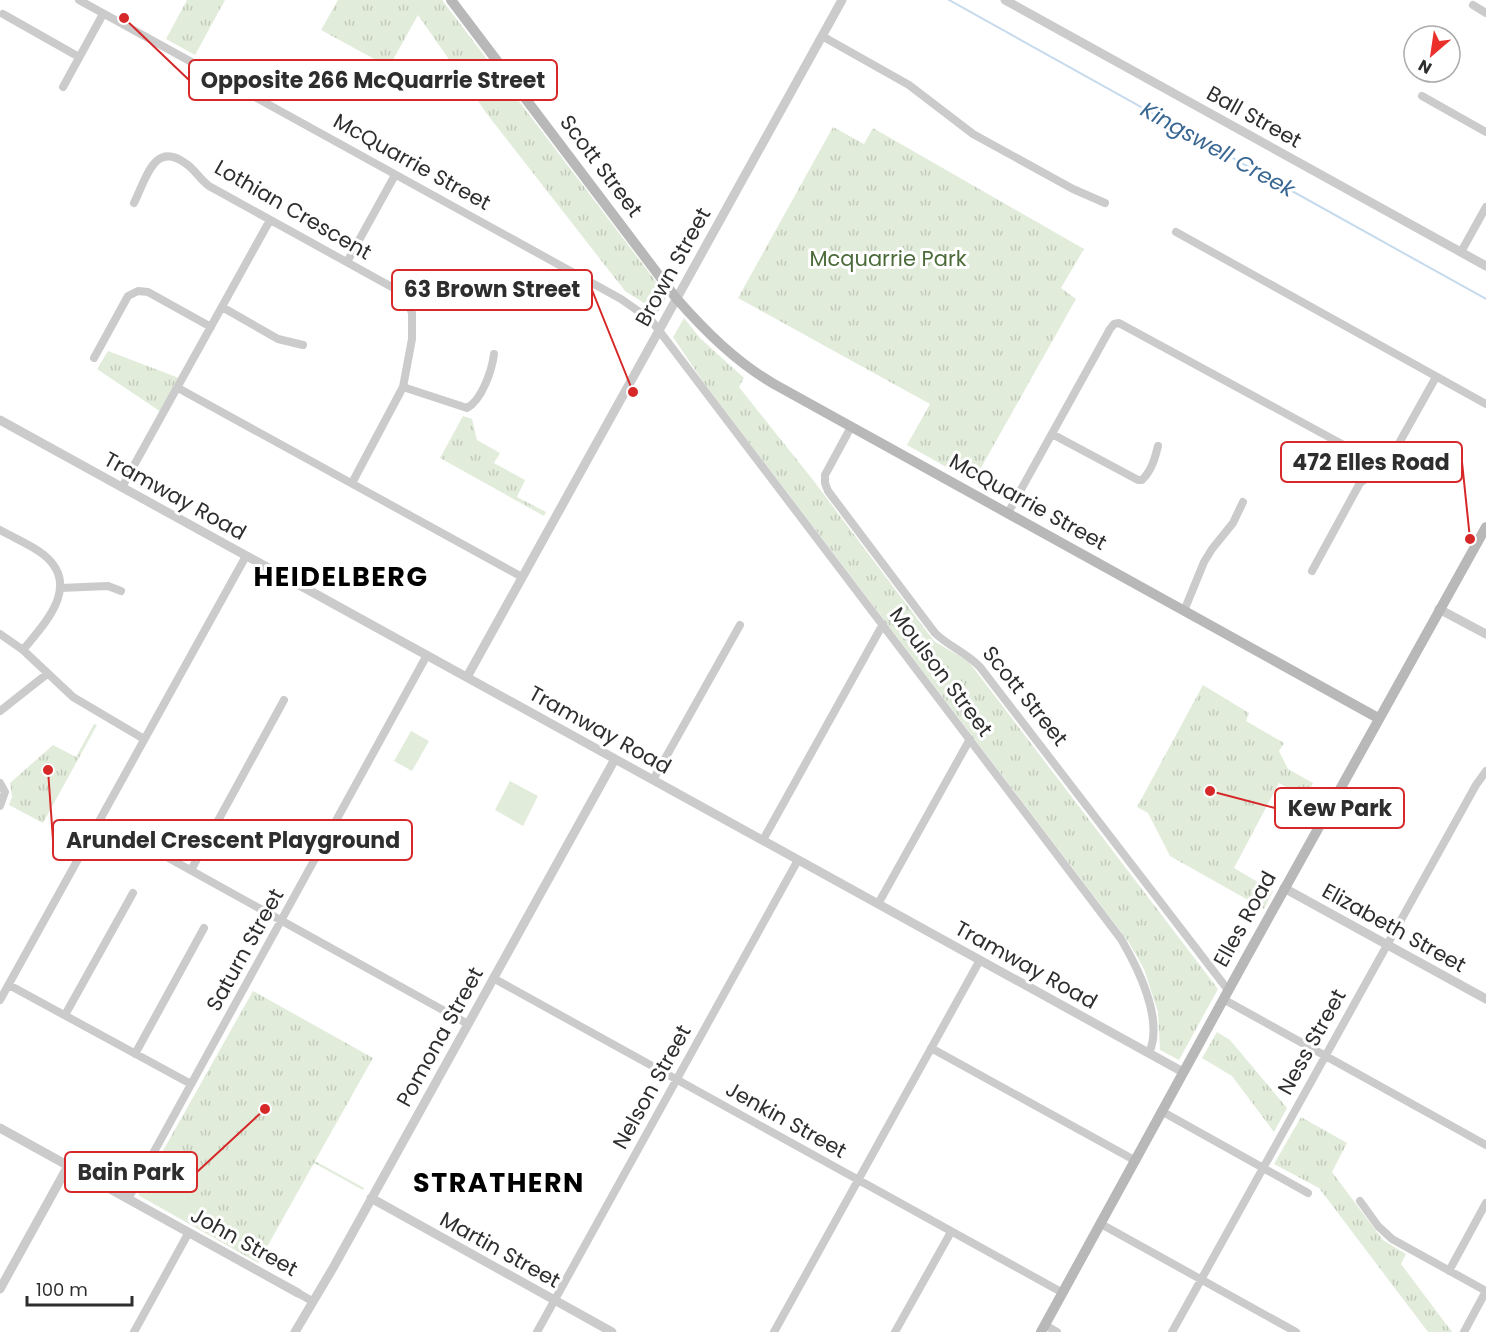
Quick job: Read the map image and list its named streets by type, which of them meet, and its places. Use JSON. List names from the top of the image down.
{
  "streets": {
    "main road": ["McQuarrie Street", "Scott Street", "Elles Road"],
    "street": [
      "Ball Street",
      "Lothian Crescent",
      "Brown Street",
      "Tramway Road",
      "Moulson Street",
      "Elizabeth Street",
      "Saturn Street",
      "Pomona Street",
      "Ness Street",
      "Nelson Street",
      "Jenkin Street",
      "John Street",
      "Martin Street"
    ]
  },
  "crossings": [
    ["McQuarrie Street", "Scott Street"],
    ["McQuarrie Street", "Brown Street"],
    ["McQuarrie Street", "Moulson Street"],
    ["McQuarrie Street", "Elles Road"],
    ["Scott Street", "Brown Street"],
    ["Scott Street", "Elles Road"],
    ["Brown Street", "Tramway Road"],
    ["Brown Street", "Moulson Street"],
    ["Tramway Road", "Moulson Street"],
    ["Tramway Road", "Elles Road"],
    ["Tramway Road", "Saturn Street"],
    ["Tramway Road", "Pomona Street"],
    ["Tramway Road", "Nelson Street"],
    ["Elles Road", "Elizabeth Street"],
    ["Elles Road", "Jenkin Street"],
    ["Elizabeth Street", "Ness Street"],
    ["Saturn Street", "John Street"],
    ["Pomona Street", "Jenkin Street"],
    ["Pomona Street", "John Street"],
    ["Pomona Street", "Martin Street"],
    ["Nelson Street", "Jenkin Street"],
    ["Nelson Street", "Martin Street"]
  ],
  "districts": ["HEIDELBERG", "STRATHERN"],
  "water": ["Kingswell Creek"],
  "parks": ["Mcquarrie Park"],
  "places": [
    "Opposite 266 McQuarrie Street",
    "63 Brown Street",
    "472 Elles Road",
    "Arundel Crescent Playground",
    "Kew Park",
    "Bain Park"
  ],
  "scale_bar": "100 m",
  "north": "bottom left"
}
